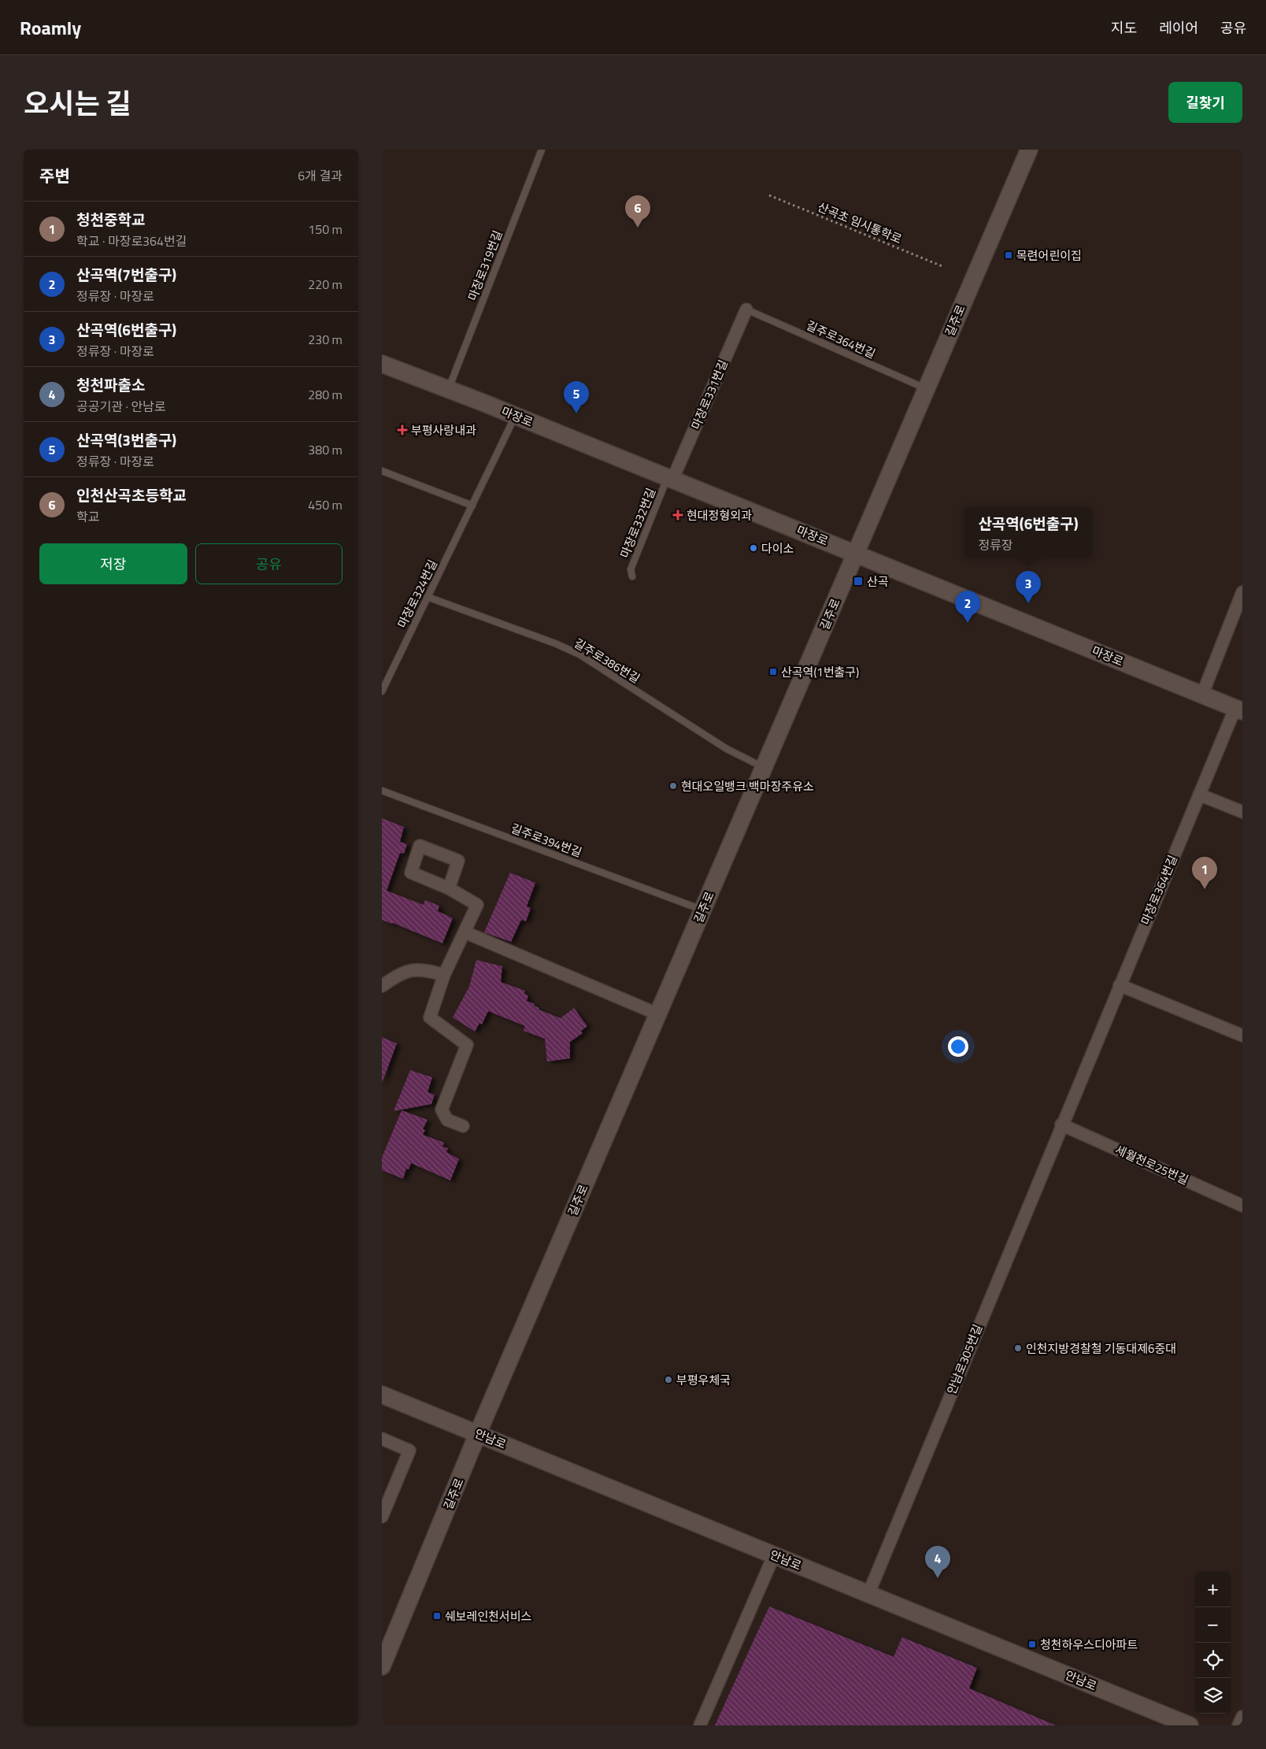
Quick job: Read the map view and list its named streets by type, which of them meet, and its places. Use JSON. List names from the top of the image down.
{
  "streets": {
    "main road": ["길주로", "마장로", "안남로"],
    "street": [
      "마장로331번길",
      "마장로364번길",
      "세월천로25번길",
      "안남로305번길"
    ],
    "lane": [
      "마장로319번길",
      "길주로364번길",
      "마장로332번길",
      "마장로324번길",
      "길주로386번길",
      "길주로394번길"
    ],
    "path": ["산곡초 임시통학로"]
  },
  "crossings": [
    ["마장로319번길", "마장로"],
    ["길주로", "길주로364번길"],
    ["길주로", "마장로"],
    ["길주로", "길주로386번길"],
    ["길주로", "길주로394번길"],
    ["길주로", "안남로"],
    ["길주로364번길", "마장로331번길"],
    ["마장로331번길", "마장로"],
    ["마장로331번길", "마장로332번길"],
    ["마장로", "마장로332번길"],
    ["마장로", "마장로324번길"],
    ["마장로", "마장로364번길"],
    ["마장로324번길", "길주로386번길"],
    ["마장로364번길", "세월천로25번길"],
    ["마장로364번길", "안남로305번길"],
    ["세월천로25번길", "안남로305번길"],
    ["안남로305번길", "안남로"]
  ],
  "places": {
    "transit": [
      "목련어린이집",
      "산곡",
      "산곡역(1번출구)",
      "쉐보레인천서비스",
      "청천하우스디아파트"
    ],
    "health": ["부평사랑내과", "현대정형외과"],
    "other": [
      "다이소",
      "현대오일뱅크 백마장주유소",
      "인천지방경찰철 기동대제6중대",
      "부평우체국"
    ]
  },
  "page": {
    "header": "Roamly",
    "nav": ["지도", "레이어", "공유"],
    "title": "오시는 길",
    "buttons": [
      "길찾기",
      ["저장", "공유"]
    ],
    "heading": ["주변", "6개 결과"],
    "pins": [
      "6",
      "5",
      "3",
      "2",
      "1",
      "4"
    ],
    "list": [
      {
        "mark": "1",
        "name": "청천중학교",
        "note": "학교 · 마장로364번길",
        "value": "150 m"
      },
      {
        "mark": "2",
        "name": "산곡역(7번출구)",
        "note": "정류장 · 마장로",
        "value": "220 m"
      },
      {
        "mark": "3",
        "name": "산곡역(6번출구)",
        "note": "정류장 · 마장로",
        "value": "230 m"
      },
      {
        "mark": "4",
        "name": "청천파출소",
        "note": "공공기관 · 안남로",
        "value": "280 m"
      },
      {
        "mark": "5",
        "name": "산곡역(3번출구)",
        "note": "정류장 · 마장로",
        "value": "380 m"
      },
      {
        "mark": "6",
        "name": "인천산곡초등학교",
        "note": "학교",
        "value": "450 m"
      }
    ],
    "popup": ["산곡역(6번출구)", "정류장"],
    "map_buttons": ["+", "−"]
  }
}
